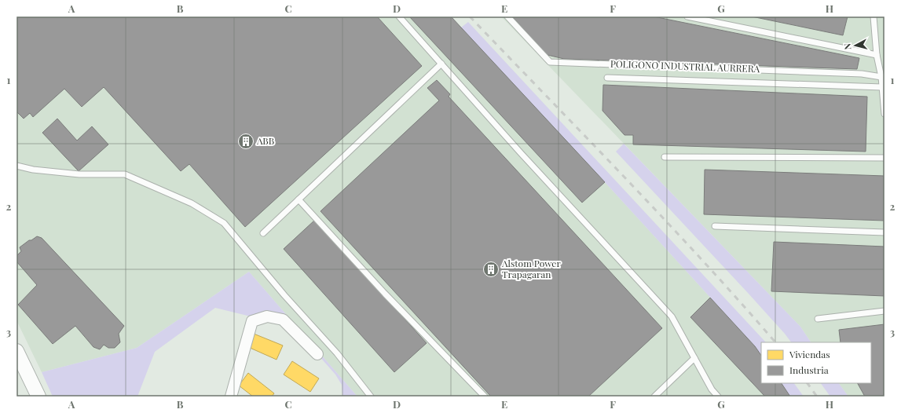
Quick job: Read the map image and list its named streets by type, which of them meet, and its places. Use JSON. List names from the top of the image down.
{
  "streets": {
    "lane": ["POLIGONO INDUSTRIAL AURRERA"]
  },
  "places": {
    "building": ["ABB", "Alstom Power Trapagaran"]
  },
  "legend": ["Viviendas", "Industria"],
  "north": "left",
  "grid": {
    "columns": [
      "A",
      "B",
      "C",
      "D",
      "E",
      "F",
      "G",
      "H"
    ],
    "rows": ["1", "2", "3"]
  }
}
